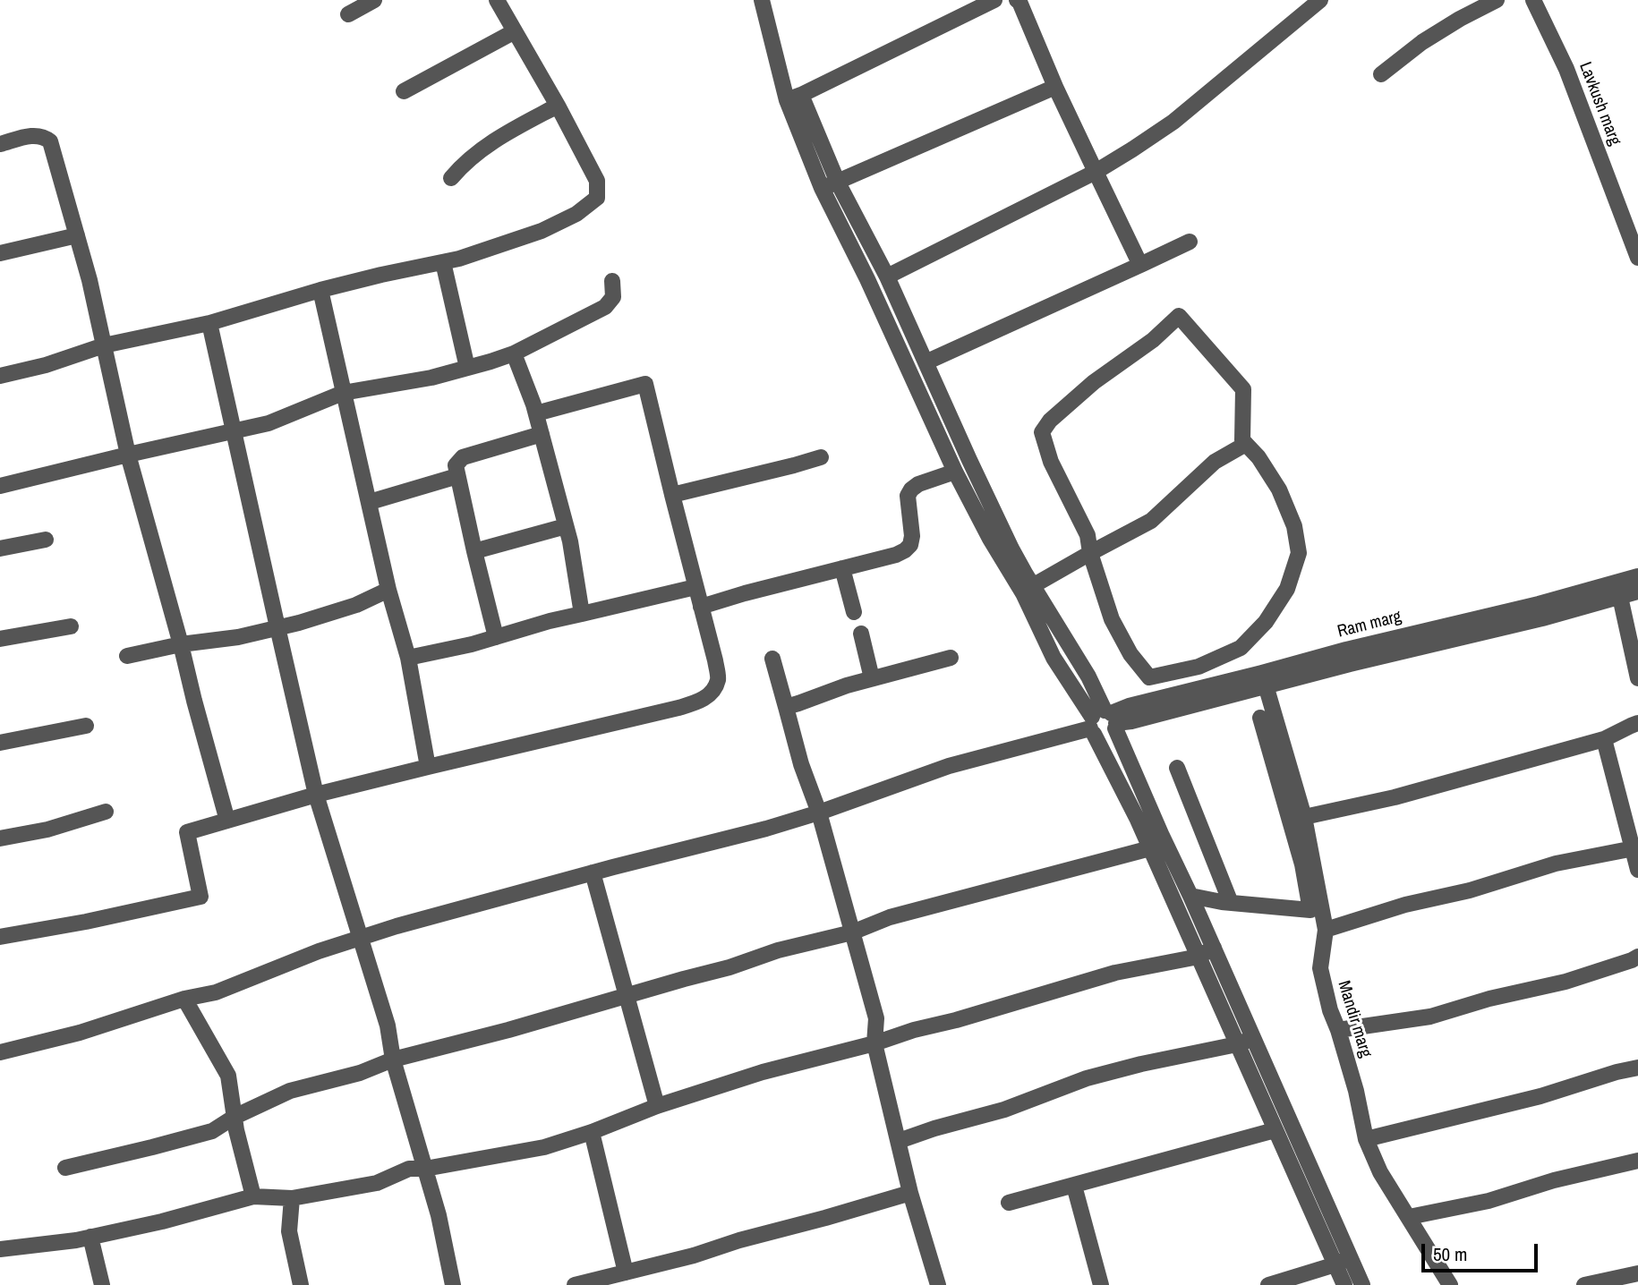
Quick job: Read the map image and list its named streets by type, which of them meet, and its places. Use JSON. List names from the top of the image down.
{
  "streets": {
    "street": ["Lavkush marg", "Ram marg", "Mandir marg"]
  },
  "crossings": [
    ["Ram marg", "Mandir marg"]
  ],
  "scale_bar": "50 m"
}
